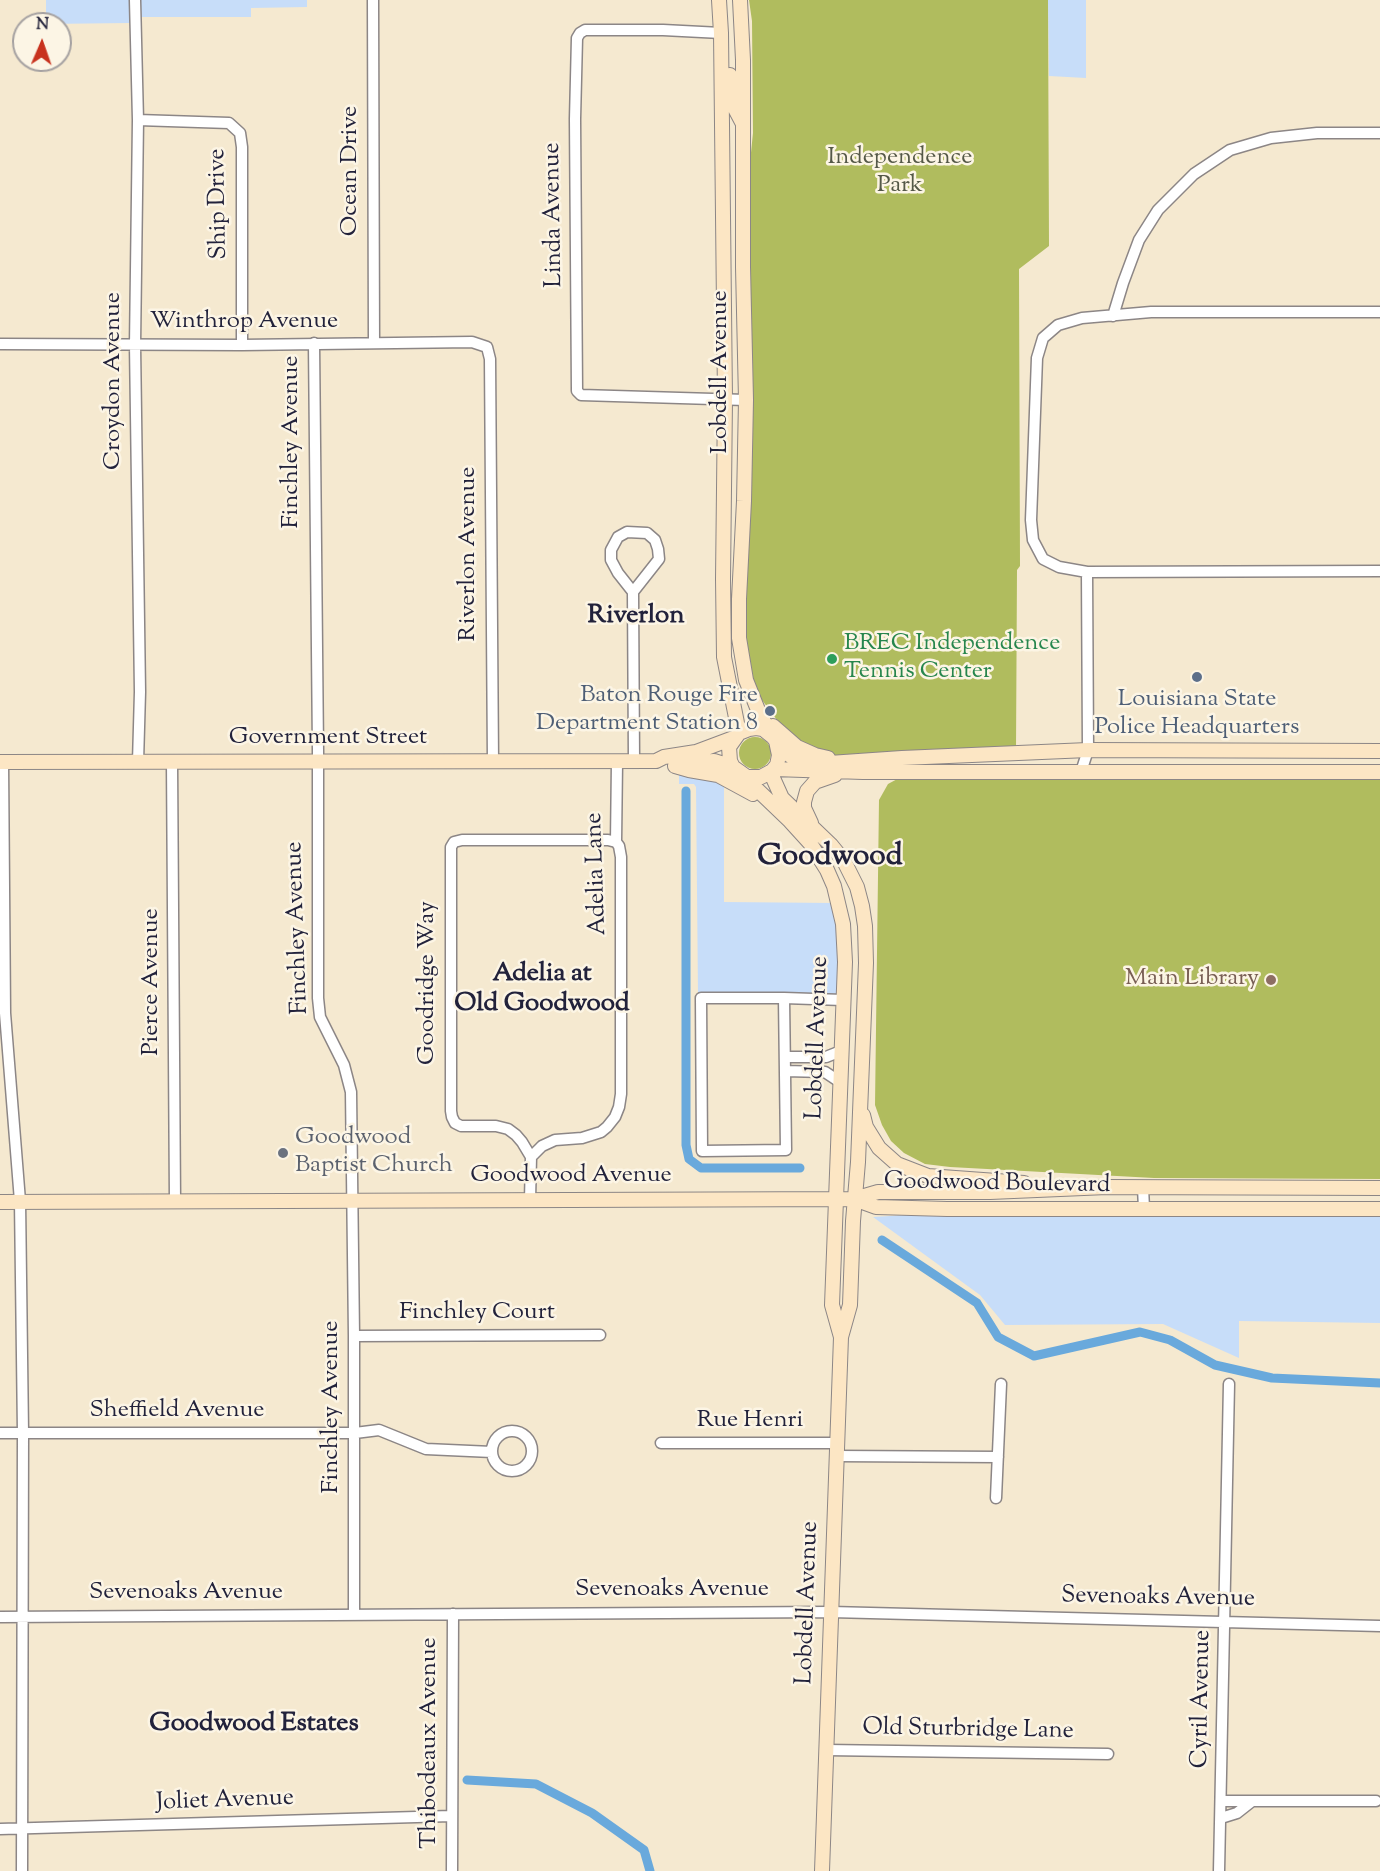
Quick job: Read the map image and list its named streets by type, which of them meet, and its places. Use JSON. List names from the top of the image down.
{
  "streets": {
    "main road": [
      "Lobdell Avenue",
      "Government Street",
      "Goodwood Avenue",
      "Goodwood Boulevard"
    ],
    "street": [
      "Ocean Drive",
      "Ship Drive",
      "Linda Avenue",
      "Winthrop Avenue",
      "Croydon Avenue",
      "Finchley Avenue",
      "Riverlon Avenue",
      "Adelia Lane",
      "Pierce Avenue",
      "Goodridge Way",
      "Finchley Court",
      "Sheffield Avenue",
      "Rue Henri",
      "Sevenoaks Avenue",
      "Cyril Avenue",
      "Old Sturbridge Lane",
      "Thibodeaux Avenue",
      "Joliet Avenue"
    ]
  },
  "crossings": [
    ["Ocean Drive", "Winthrop Avenue"],
    ["Ship Drive", "Winthrop Avenue"],
    ["Ship Drive", "Croydon Avenue"],
    ["Linda Avenue", "Lobdell Avenue"],
    ["Winthrop Avenue", "Croydon Avenue"],
    ["Winthrop Avenue", "Finchley Avenue"],
    ["Winthrop Avenue", "Riverlon Avenue"],
    ["Lobdell Avenue", "Government Street"],
    ["Lobdell Avenue", "Goodwood Avenue"],
    ["Lobdell Avenue", "Goodwood Boulevard"],
    ["Lobdell Avenue", "Rue Henri"],
    ["Lobdell Avenue", "Sevenoaks Avenue"],
    ["Lobdell Avenue", "Old Sturbridge Lane"],
    ["Croydon Avenue", "Government Street"],
    ["Finchley Avenue", "Government Street"],
    ["Finchley Avenue", "Goodwood Avenue"],
    ["Finchley Avenue", "Finchley Court"],
    ["Finchley Avenue", "Sheffield Avenue"],
    ["Finchley Avenue", "Sevenoaks Avenue"],
    ["Riverlon Avenue", "Government Street"],
    ["Government Street", "Adelia Lane"],
    ["Government Street", "Pierce Avenue"],
    ["Adelia Lane", "Goodridge Way"],
    ["Pierce Avenue", "Goodwood Avenue"],
    ["Goodwood Avenue", "Goodwood Boulevard"],
    ["Sevenoaks Avenue", "Cyril Avenue"],
    ["Sevenoaks Avenue", "Thibodeaux Avenue"],
    ["Thibodeaux Avenue", "Joliet Avenue"]
  ],
  "districts": [
    "Riverlon",
    "Goodwood",
    "Adelia at Old Goodwood",
    "Goodwood Estates"
  ],
  "parks": ["Independence Park"],
  "places": [
    "BREC Independence Tennis Center",
    "Louisiana State Police Headquarters",
    "Baton Rouge Fire Department Station 8",
    "Main Library",
    "Goodwood Baptist Church"
  ],
  "north": "top"
}
